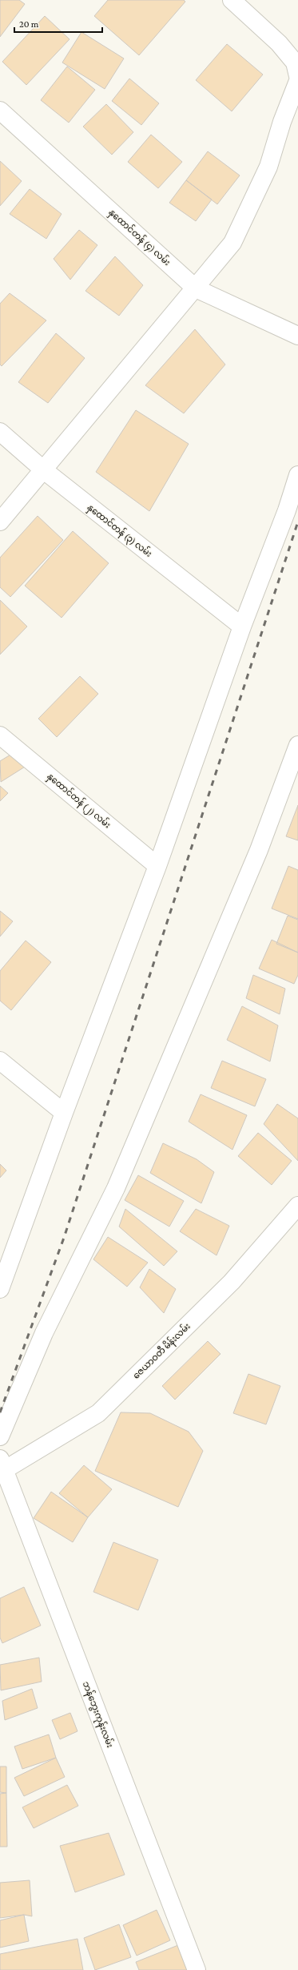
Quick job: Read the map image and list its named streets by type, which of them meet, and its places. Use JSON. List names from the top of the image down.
{
  "streets": {
    "street": [
      "နှထောင်တန် (၄) လမ်း",
      "နှထောင်တန် (၃) လမ်း",
      "နှထောင်တန် (၂) လမ်း",
      "ဇေယာဝတီ မိန်းလမ်း",
      "ဘန်ဘွေးကုန်းလမ်း"
    ]
  },
  "crossings": [
    ["ဇေယာဝတီ မိန်းလမ်း", "ဘန်ဘွေးကုန်းလမ်း"]
  ],
  "scale_bar": "20 m"
}
